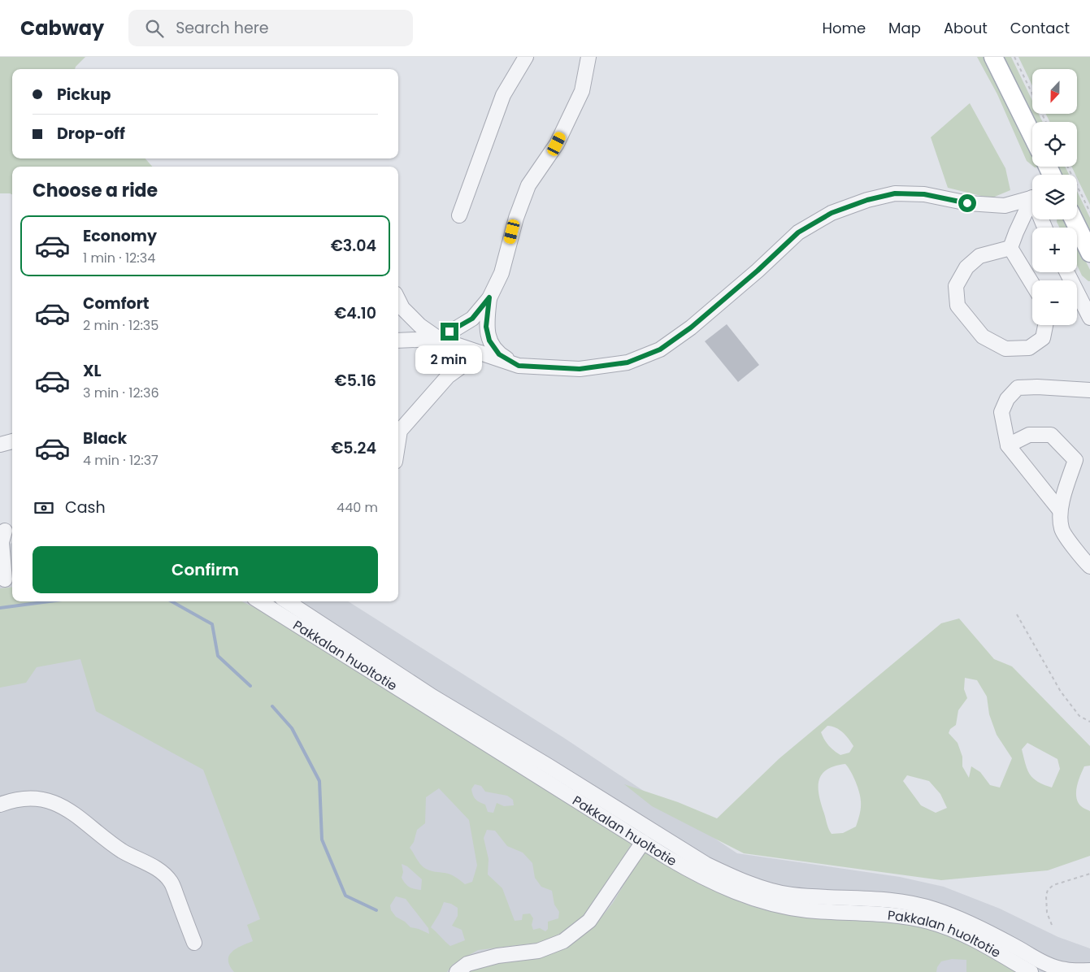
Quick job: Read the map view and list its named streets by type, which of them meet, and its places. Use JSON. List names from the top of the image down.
{
  "streets": {
    "lane": ["Pakkalan huoltotie"]
  },
  "north": "bottom",
  "page": {
    "header": "Cabway",
    "search": "Search here",
    "nav": [
      "Home",
      "Map",
      "About",
      "Contact"
    ],
    "map_buttons": ["+", "−"],
    "banner": ["Pickup", "Drop-off"],
    "heading": "Choose a ride",
    "list": [
      {
        "name": "Economy",
        "note": "1 min · 12:34",
        "value": "€3.04"
      },
      {
        "name": "Comfort",
        "note": "2 min · 12:35",
        "value": "€4.10"
      },
      {
        "name": "XL",
        "note": "3 min · 12:36",
        "value": "€5.16"
      },
      {
        "name": "Black",
        "note": "4 min · 12:37",
        "value": "€5.24"
      }
    ],
    "bubble": "2 min",
    "pay": ["Cash", "440 m"],
    "buttons": "Confirm"
  }
}
